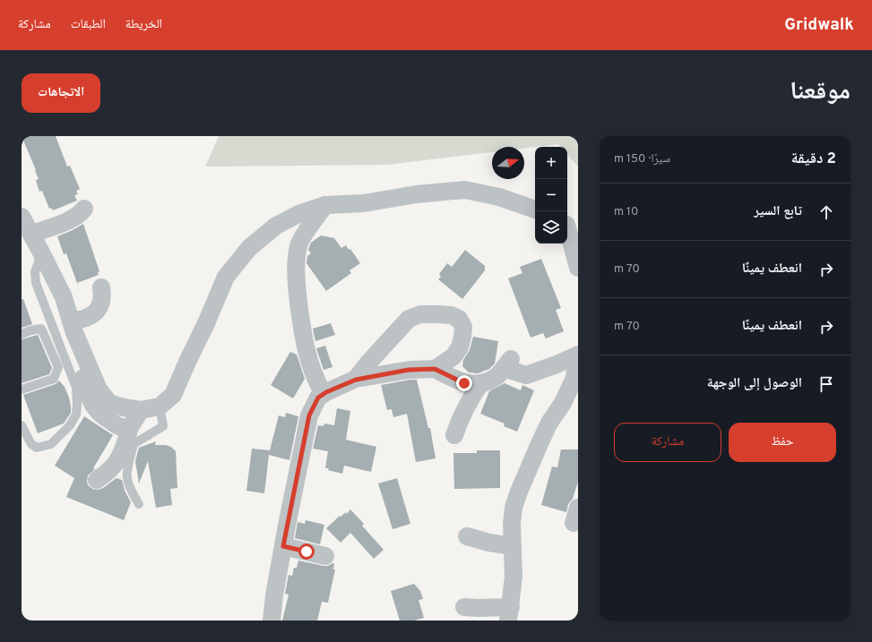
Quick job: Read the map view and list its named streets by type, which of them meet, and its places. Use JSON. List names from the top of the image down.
{
  "north": "right",
  "page": {
    "header": "Gridwalk",
    "nav": ["الخريطة", "الطبقات", "مشاركة"],
    "title": "موقعنا",
    "buttons": [
      "الاتجاهات",
      ["حفظ", "مشاركة"]
    ],
    "heading": ["2 دقيقة", "سيرًا · 150 m"],
    "map_buttons": ["+", "−"],
    "list": [
      ["تابع السير", "10 m"],
      ["انعطف يمينًا", "70 m"],
      ["انعطف يمينًا", "70 m"],
      "الوصول إلى الوجهة"
    ]
  }
}
